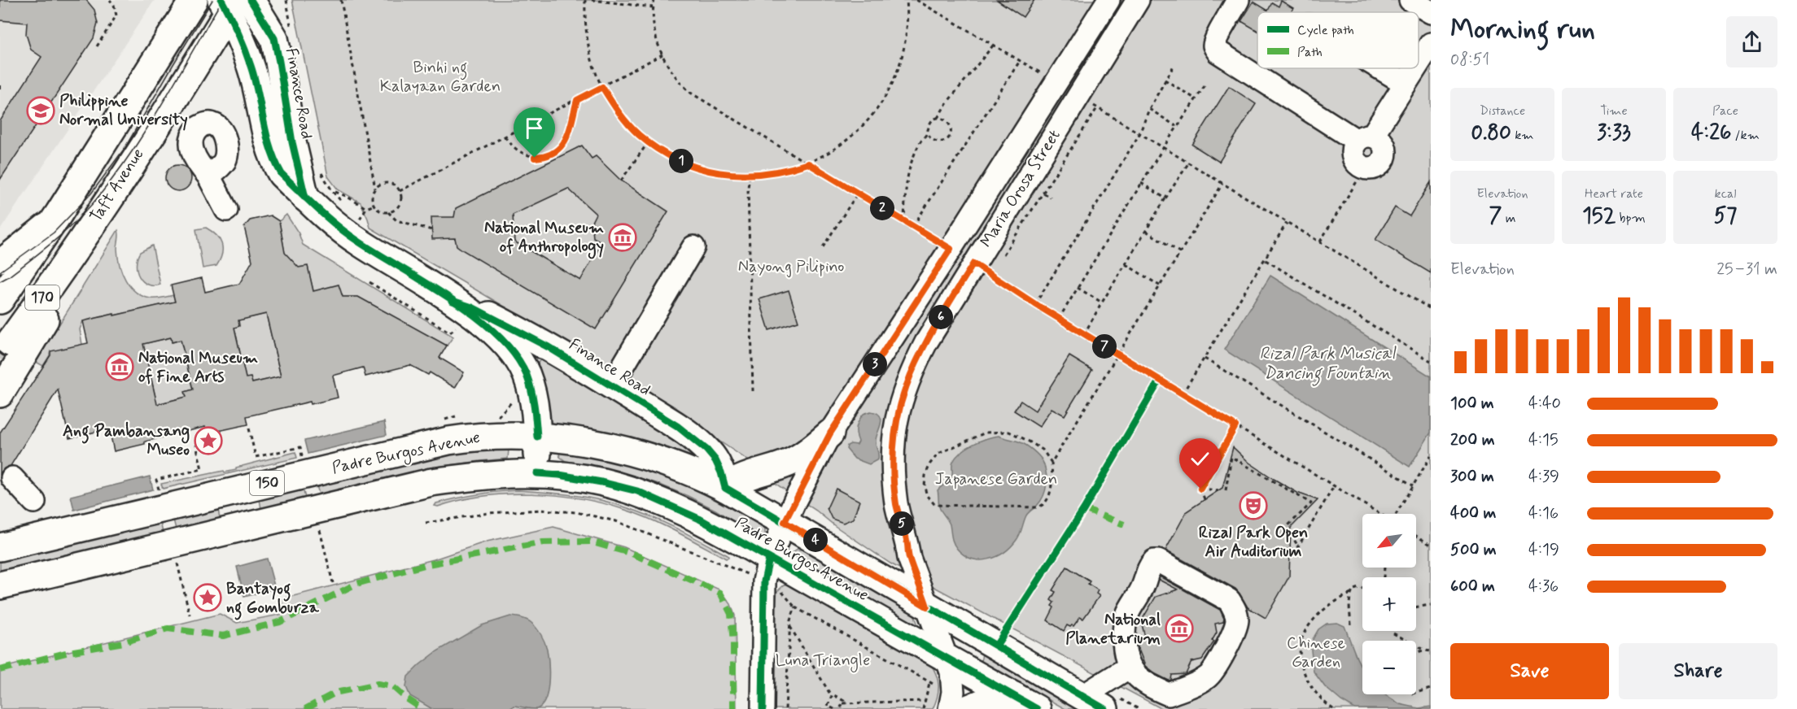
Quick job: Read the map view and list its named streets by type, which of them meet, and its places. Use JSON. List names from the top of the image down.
{
  "streets": {
    "main road": [
      "Finance Road",
      "Taft Avenue",
      "170",
      "Padre Burgos Avenue",
      "150"
    ],
    "street": ["Maria Orosa Street"]
  },
  "crossings": [
    ["Finance Road", "Taft Avenue"],
    ["Finance Road", "Padre Burgos Avenue"],
    ["Maria Orosa Street", "Padre Burgos Avenue"]
  ],
  "water": ["Rizal Park Musical Dancing Fountain"],
  "parks": [
    "Binhi ng Kalayaan Garden",
    "Nayong Pilipino",
    "Japanese Garden",
    "Chinese Garden",
    "Luna Triangle"
  ],
  "places": {
    "school or university": ["Philippine Normal University"],
    "museum": ["National Museum of Anthropology", "National Museum of Fine Arts", "National Planetarium"],
    "place": ["Ang Pambansang Museo", "Bantayog ng Gomburza"],
    "theatre": ["Rizal Park Open Air Auditorium"]
  },
  "legend": ["Cycle path", "Path"],
  "north": "bottom left",
  "page": {
    "heading": ["Morning run", "08:51"],
    "stats": [
      ["Distance", "0.80 km"],
      ["Time", "3:33"],
      ["Pace", "4:26 /km"],
      ["Elevation", "7 m"],
      ["Heart rate", "152 bpm"],
      ["kcal", "57"]
    ],
    "pins": [
      "1",
      "2",
      "6",
      "7",
      "3",
      "5",
      "4"
    ],
    "chart": ["Elevation", "25–31 m"],
    "list": [
      {
        "name": "100 m",
        "note": "4:40"
      },
      {
        "name": "200 m",
        "note": "4:15"
      },
      {
        "name": "300 m",
        "note": "4:39"
      },
      {
        "name": "400 m",
        "note": "4:16"
      },
      {
        "name": "500 m",
        "note": "4:19"
      },
      {
        "name": "600 m",
        "note": "4:36"
      }
    ],
    "map_buttons": ["+", "−"],
    "buttons": ["Save", "Share"]
  }
}
